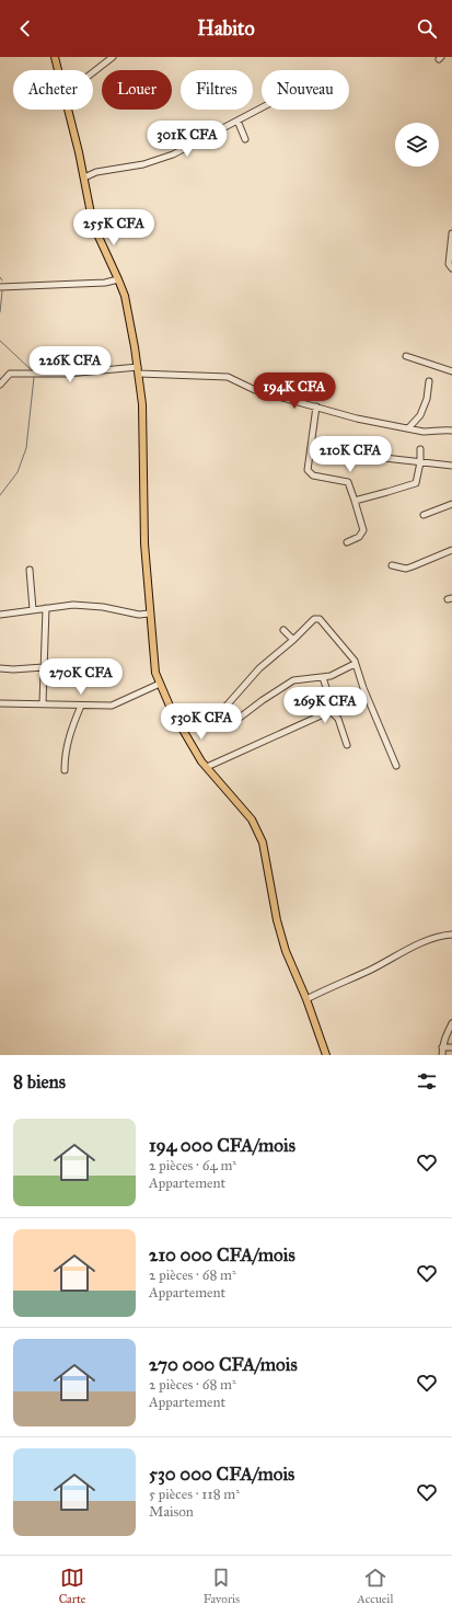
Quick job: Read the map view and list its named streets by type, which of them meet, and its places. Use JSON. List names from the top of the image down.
{
  "page": {
    "header": "Habito",
    "chip": [
      "Acheter",
      "Louer",
      "Filtres",
      "Nouveau"
    ],
    "price": [
      "301K CFA",
      "255K CFA",
      "226K CFA",
      "194K CFA",
      "210K CFA",
      "270K CFA",
      "269K CFA",
      "530K CFA"
    ],
    "heading": "8 biens",
    "list": [
      {
        "name": "194 000 CFA/mois",
        "note": "2 pièces · 64 m² · Appartement"
      },
      {
        "name": "210 000 CFA/mois",
        "note": "2 pièces · 68 m² · Appartement"
      },
      {
        "name": "270 000 CFA/mois",
        "note": "2 pièces · 68 m² · Appartement"
      },
      {
        "name": "530 000 CFA/mois",
        "note": "5 pièces · 118 m² · Maison"
      }
    ],
    "tabs": ["Carte", "Favoris", "Accueil"]
  }
}
